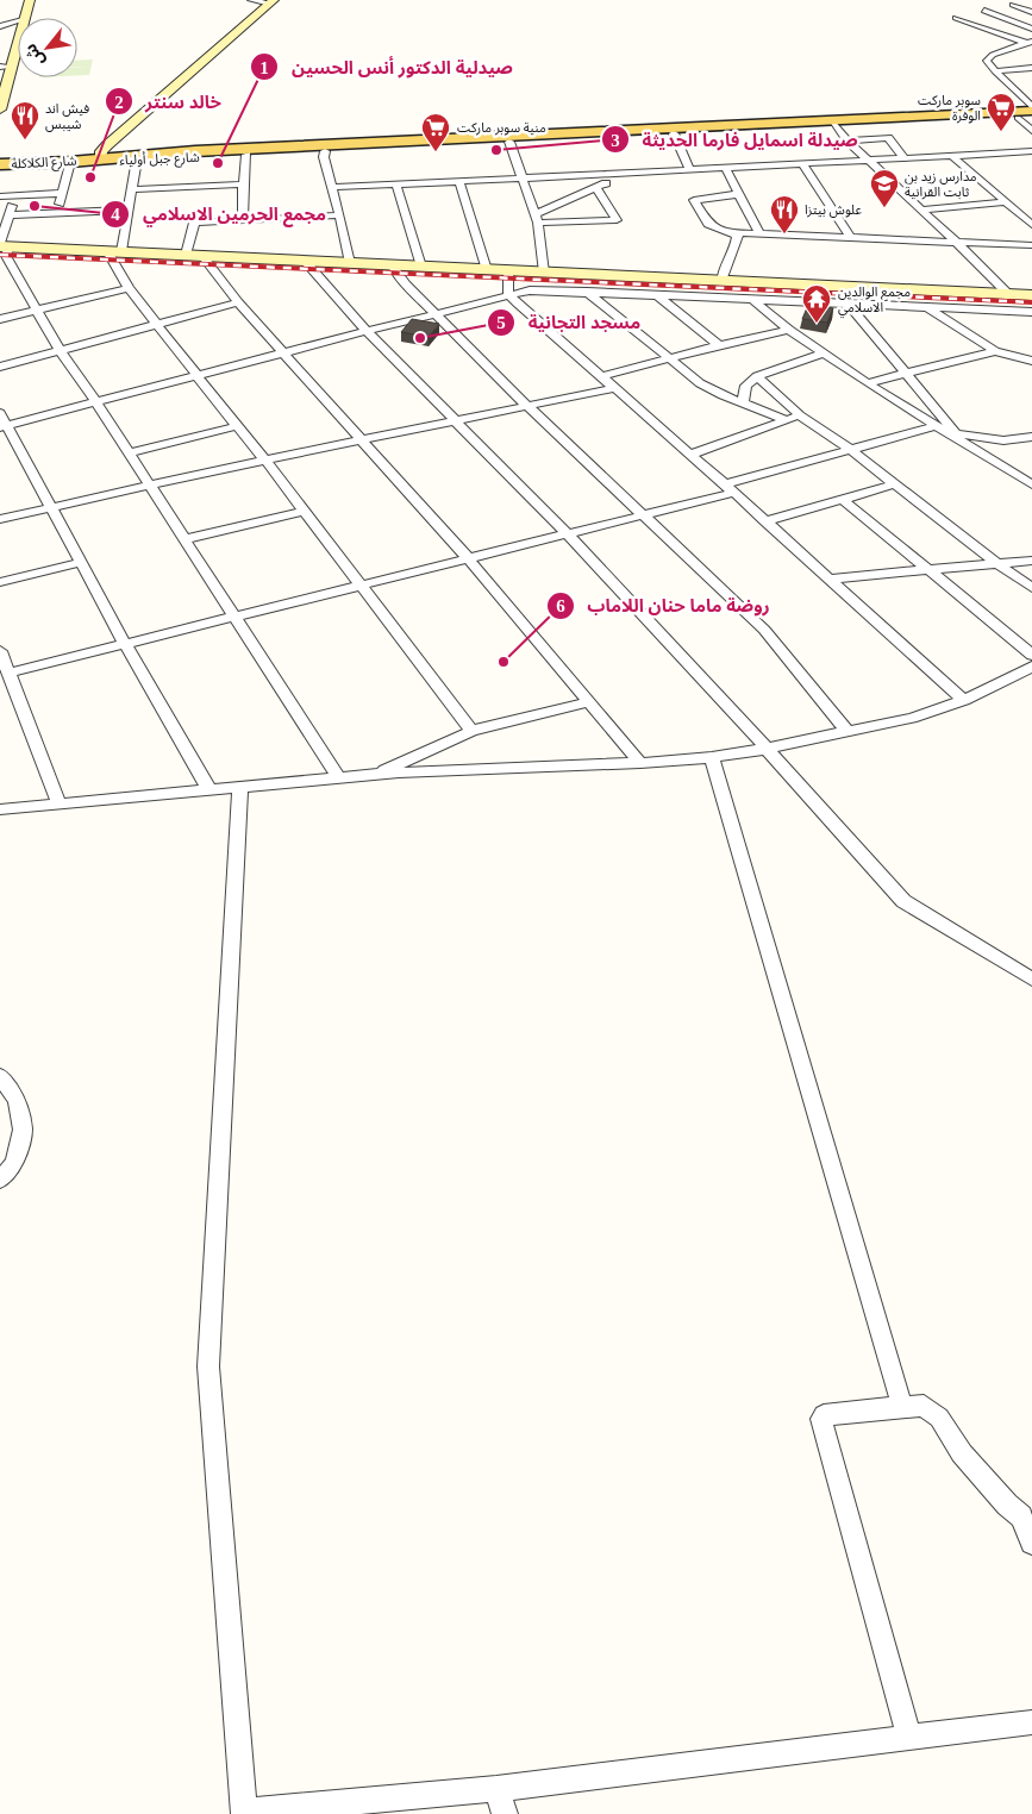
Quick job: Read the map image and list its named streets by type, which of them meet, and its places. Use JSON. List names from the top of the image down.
{
  "streets": {
    "main road": ["شارع جبل أولياء", "شارع الكلاكلة"]
  },
  "crossings": [
    ["شارع جبل أولياء", "شارع الكلاكلة"]
  ],
  "places": {
    "supermarket": ["سوبر ماركت الوفرة", "منية سوبر ماركت"],
    "restaurant": ["فيش اند شيبس", "علوش بيتزا"],
    "other": [
      "صيدلة اسمايل فارما الحديثة",
      "صيدلية الدكتور أنس الحسين",
      "خالد سنتر",
      "مجمع الحرمين الاسلامي",
      "مسجد التجانية",
      "روضة ماما حنان اللاماب"
    ],
    "school or university": ["مدارس زيد بن ثابت القرانية"],
    "temple": ["مجمع الوالدين الاسلامي"]
  },
  "north": "bottom left"
}
